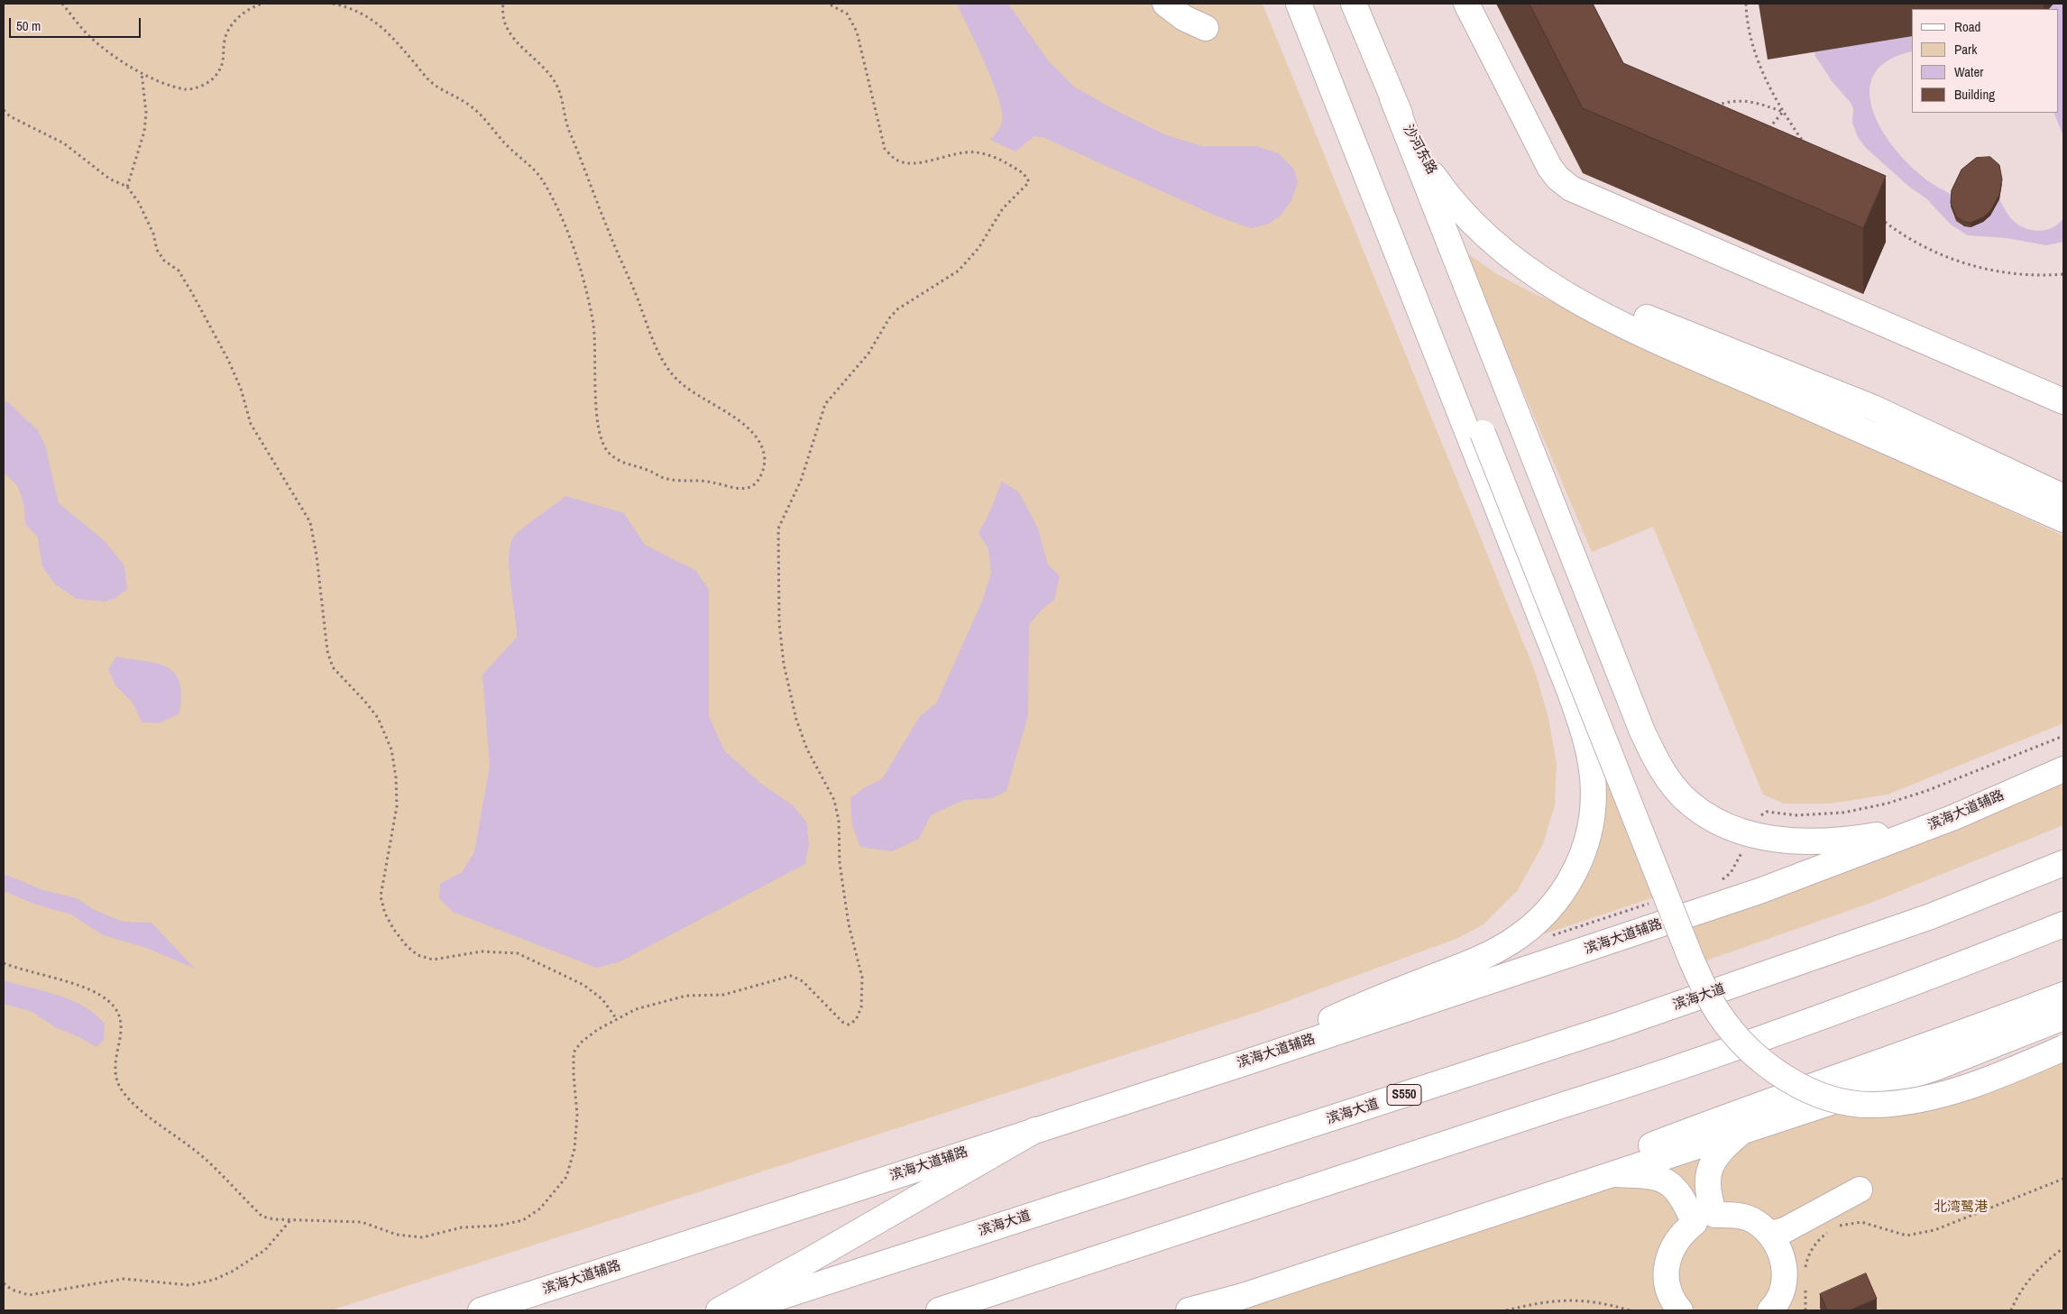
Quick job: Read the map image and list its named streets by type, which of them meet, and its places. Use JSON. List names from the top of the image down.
{
  "streets": {
    "main road": [
      "沙河东路",
      "滨海大道辅路",
      "滨海大道",
      "S550"
    ]
  },
  "parks": ["北湾鹭港"],
  "legend": [
    "Road",
    "Park",
    "Water",
    "Building"
  ],
  "scale_bar": "50 m"
}
